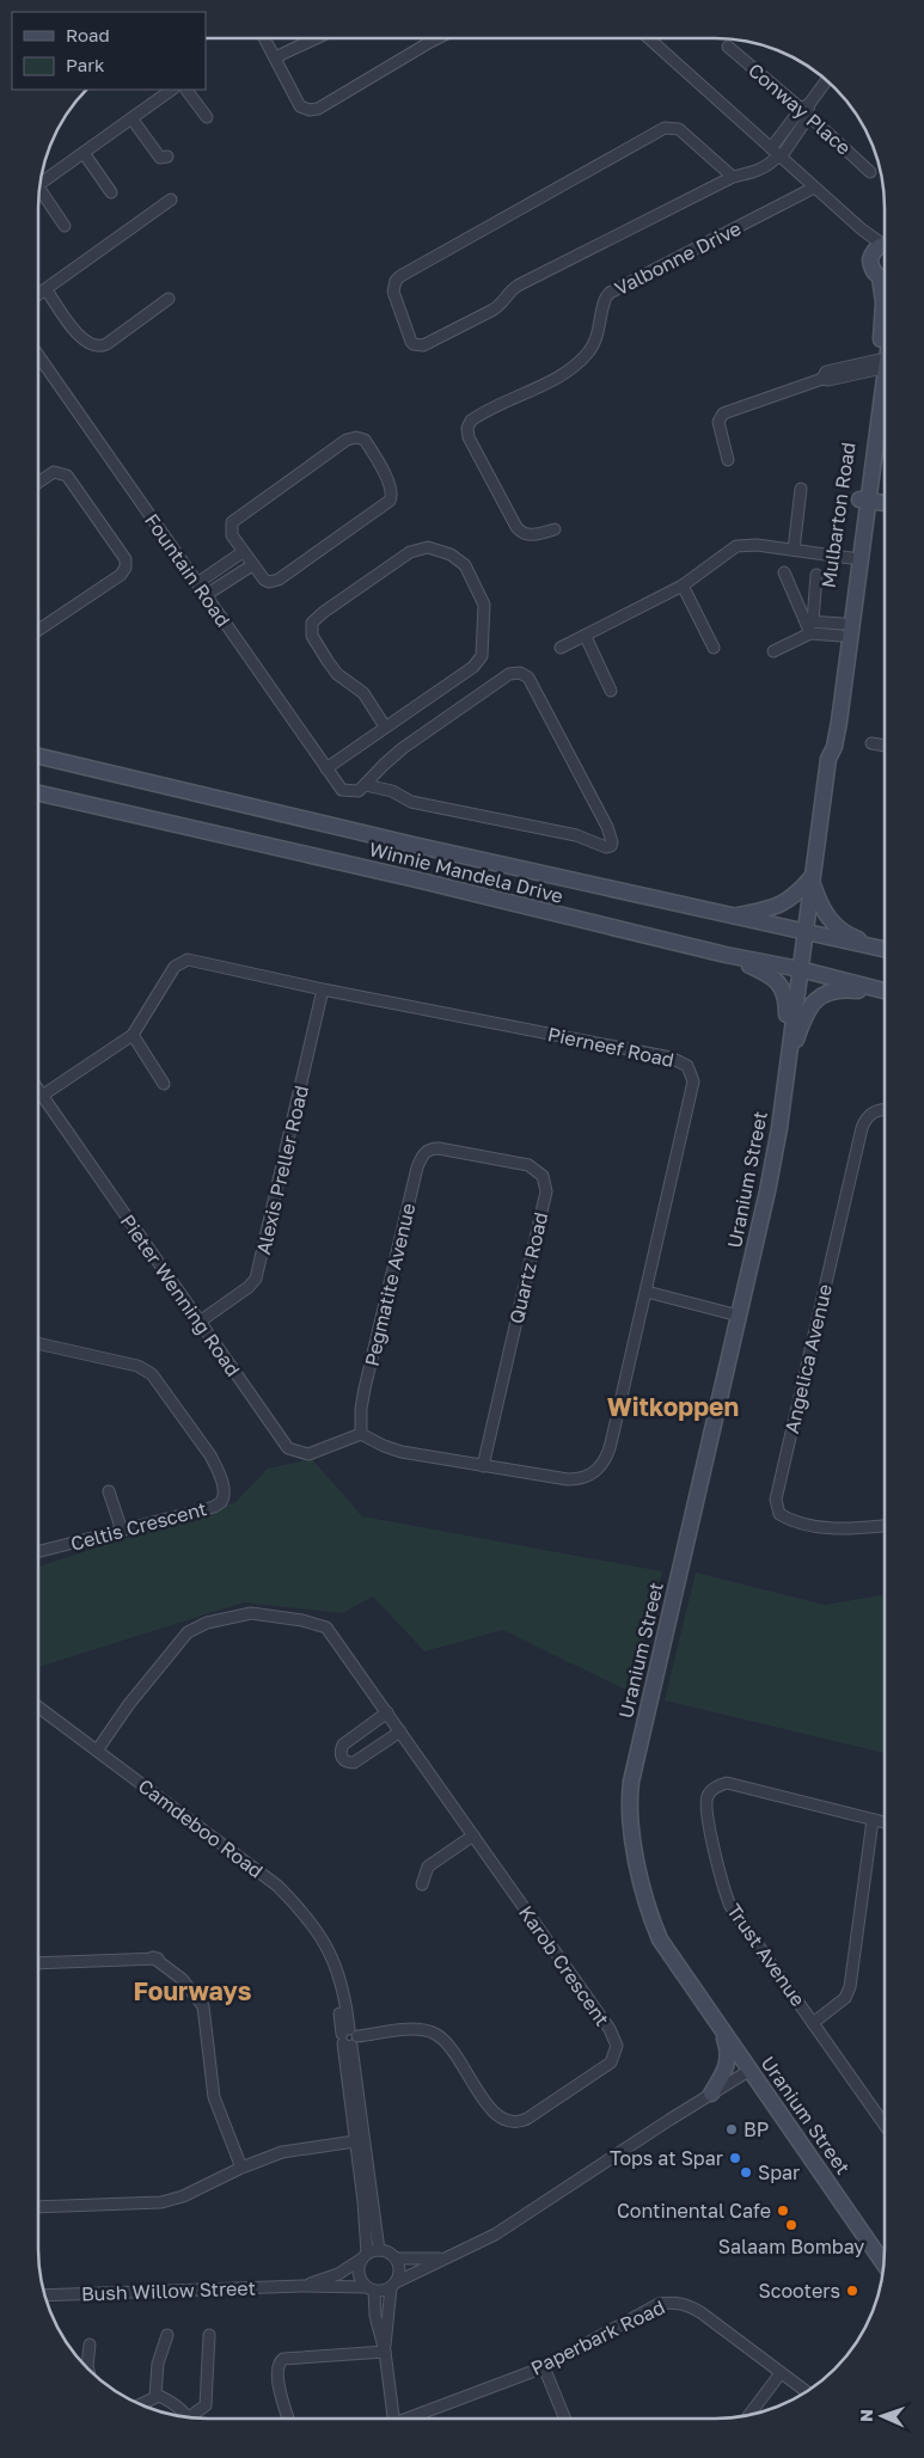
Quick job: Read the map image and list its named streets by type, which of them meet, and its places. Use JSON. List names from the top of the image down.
{
  "streets": {
    "street": [
      "Conway Place",
      "Valbonne Drive",
      "Mulbarton Road",
      "Fountain Road",
      "Winnie Mandela Drive",
      "Pierneef Road",
      "Alexis Preller Road",
      "Uranium Street",
      "Quartz Road",
      "Pegmatite Avenue",
      "Pieter Wenning Road",
      "Angelica Avenue",
      "Celtis Crescent",
      "Camdeboo Road",
      "Trust Avenue",
      "Karob Crescent",
      "Bush Willow Street",
      "Paperbark Road"
    ]
  },
  "crossings": [
    ["Mulbarton Road", "Winnie Mandela Drive"],
    ["Mulbarton Road", "Uranium Street"],
    ["Winnie Mandela Drive", "Uranium Street"],
    ["Pierneef Road", "Alexis Preller Road"],
    ["Pierneef Road", "Quartz Road"],
    ["Pierneef Road", "Pegmatite Avenue"],
    ["Pierneef Road", "Pieter Wenning Road"],
    ["Alexis Preller Road", "Pieter Wenning Road"],
    ["Quartz Road", "Pegmatite Avenue"],
    ["Pegmatite Avenue", "Pieter Wenning Road"],
    ["Camdeboo Road", "Karob Crescent"],
    ["Camdeboo Road", "Bush Willow Street"]
  ],
  "districts": ["Witkoppen", "Fourways"],
  "places": [
    "BP",
    "Tops at Spar",
    "Spar",
    "Continental Cafe",
    "Salaam Bombay",
    "Scooters"
  ],
  "legend": ["Road", "Park"],
  "north": "left"
}
